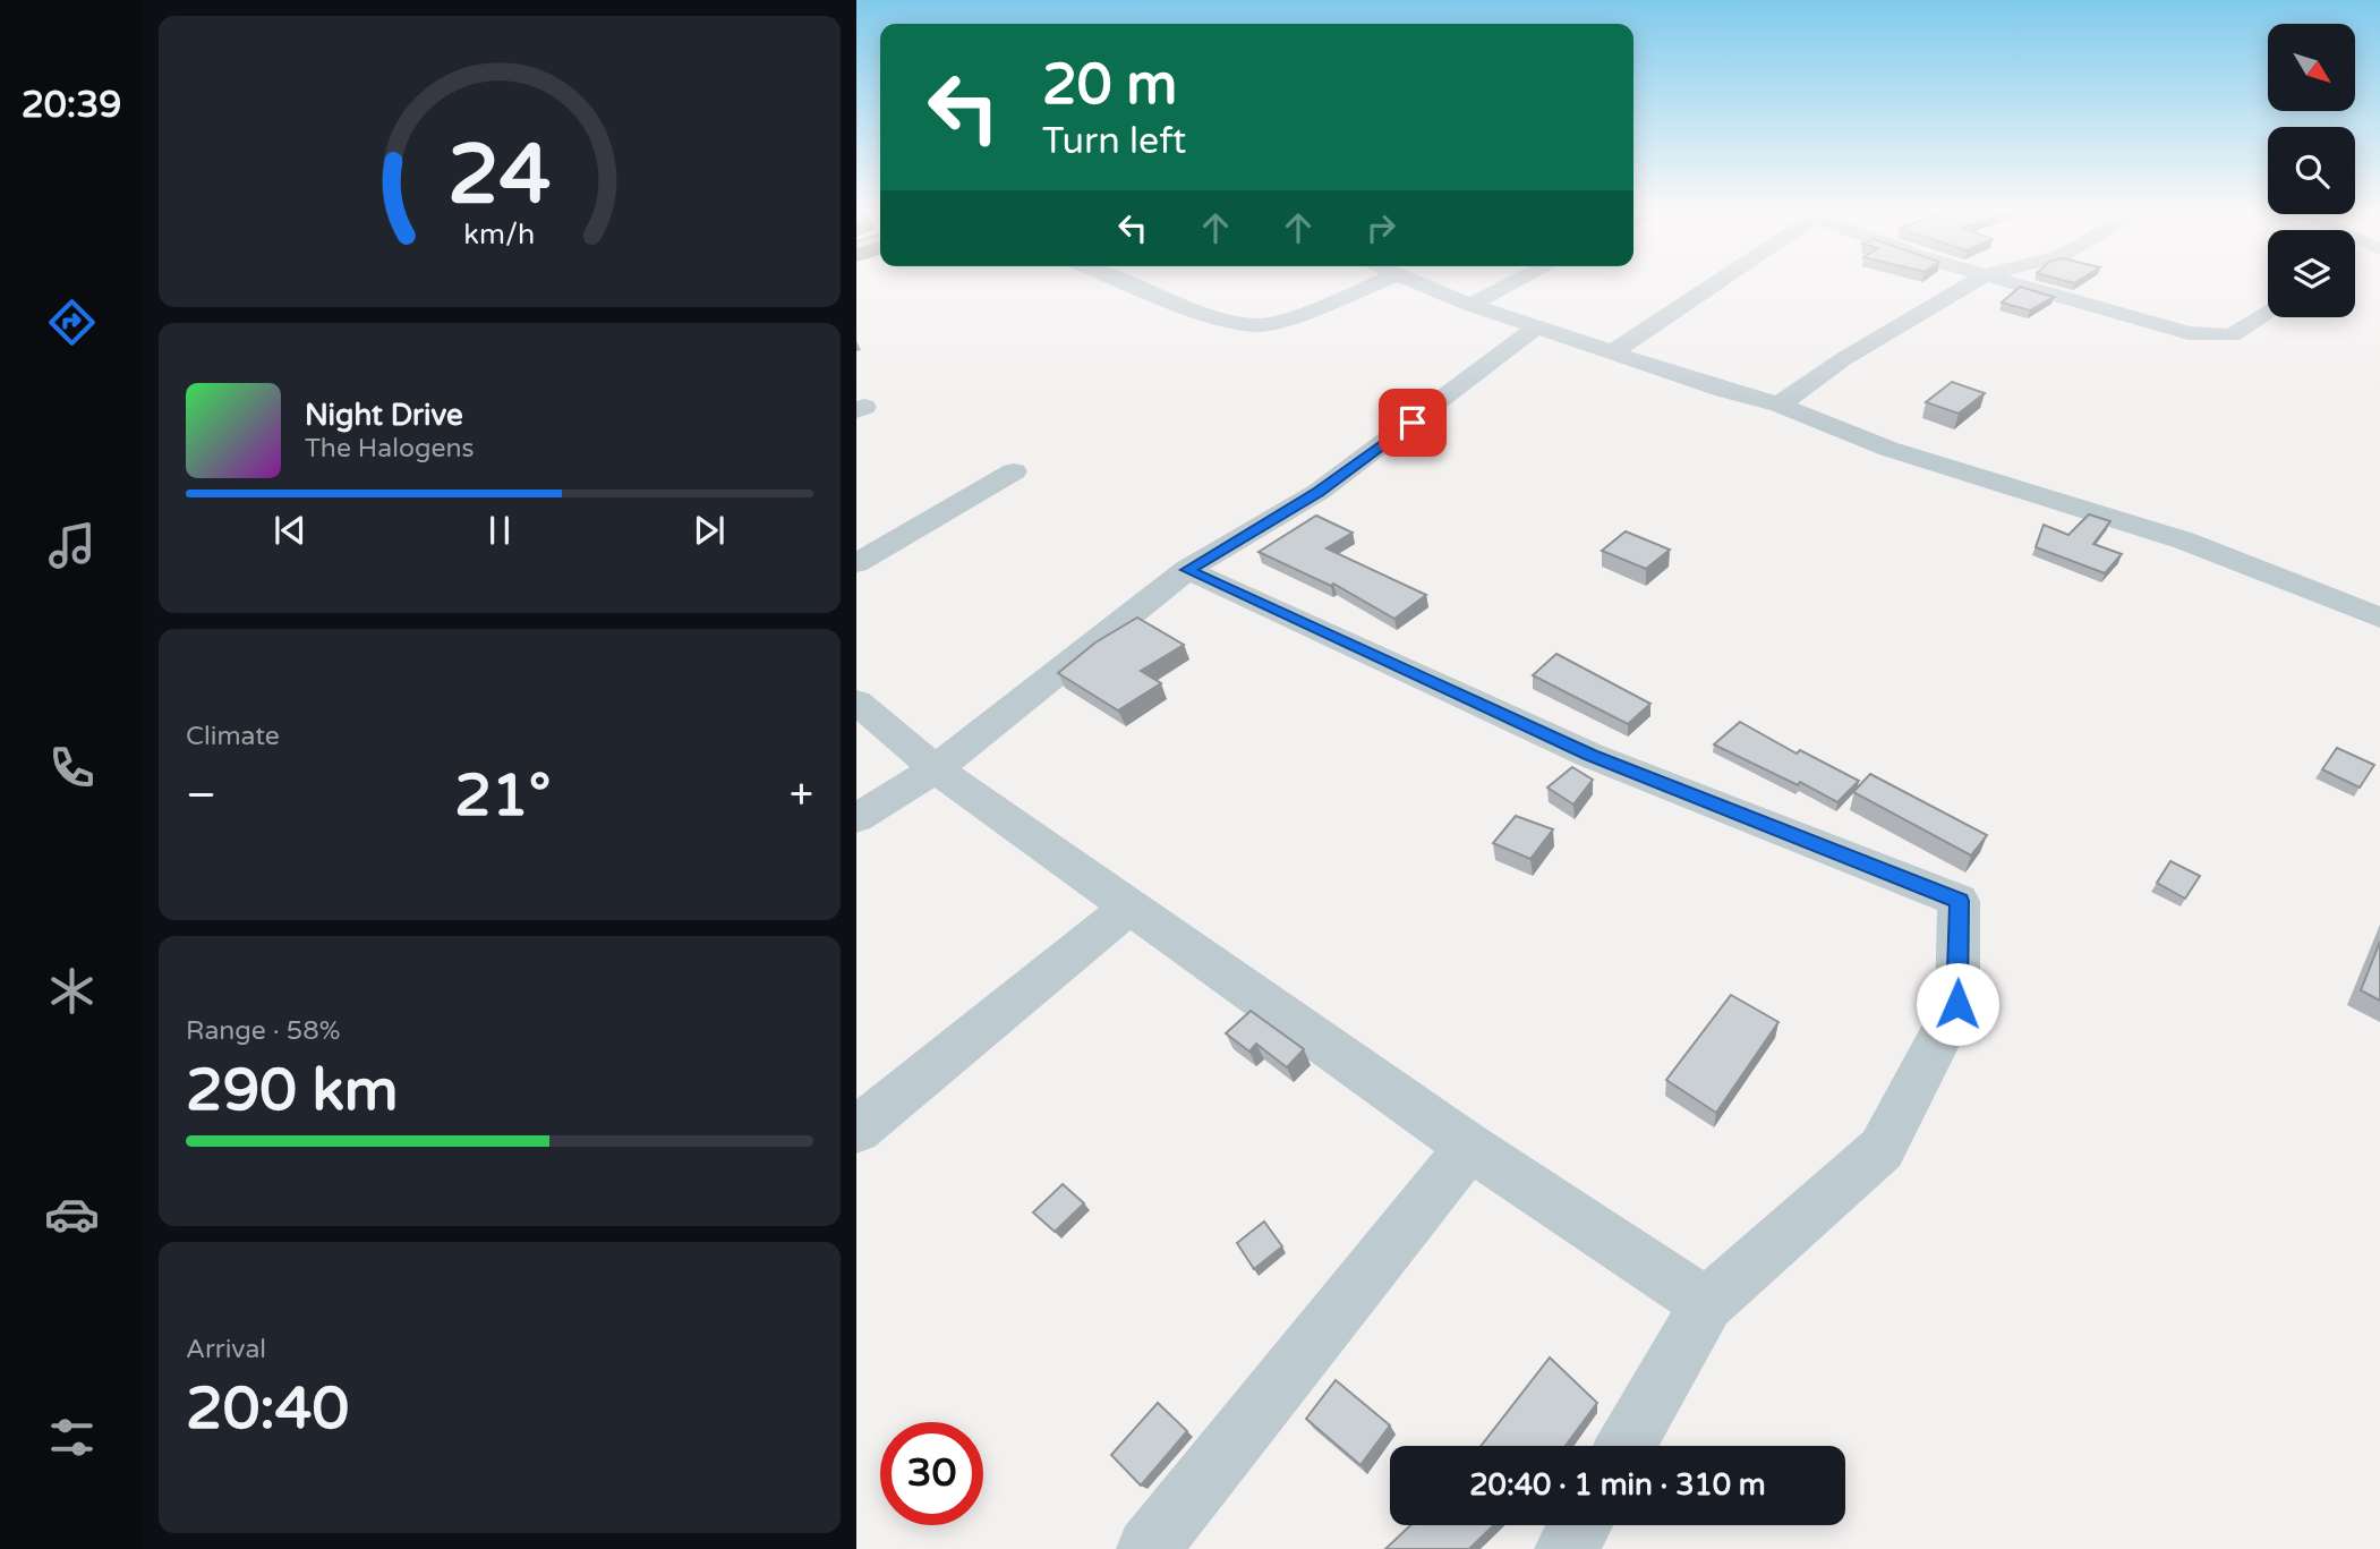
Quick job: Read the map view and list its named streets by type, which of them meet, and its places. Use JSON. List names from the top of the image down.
{
  "north": "bottom right",
  "page": {
    "tabs": "20:39",
    "turn": ["20 m", "Turn left"],
    "song": ["Night Drive", "The Halogens"],
    "tile": [
      "Climate",
      ["Range · 58%", "290 km"],
      ["Arrival", "20:40"]
    ],
    "heat": ["−", "21°", "+"],
    "limit": "30",
    "trip": "20:40 · 1 min · 310 m",
    "gauge": ["24", "km/h"]
  }
}
